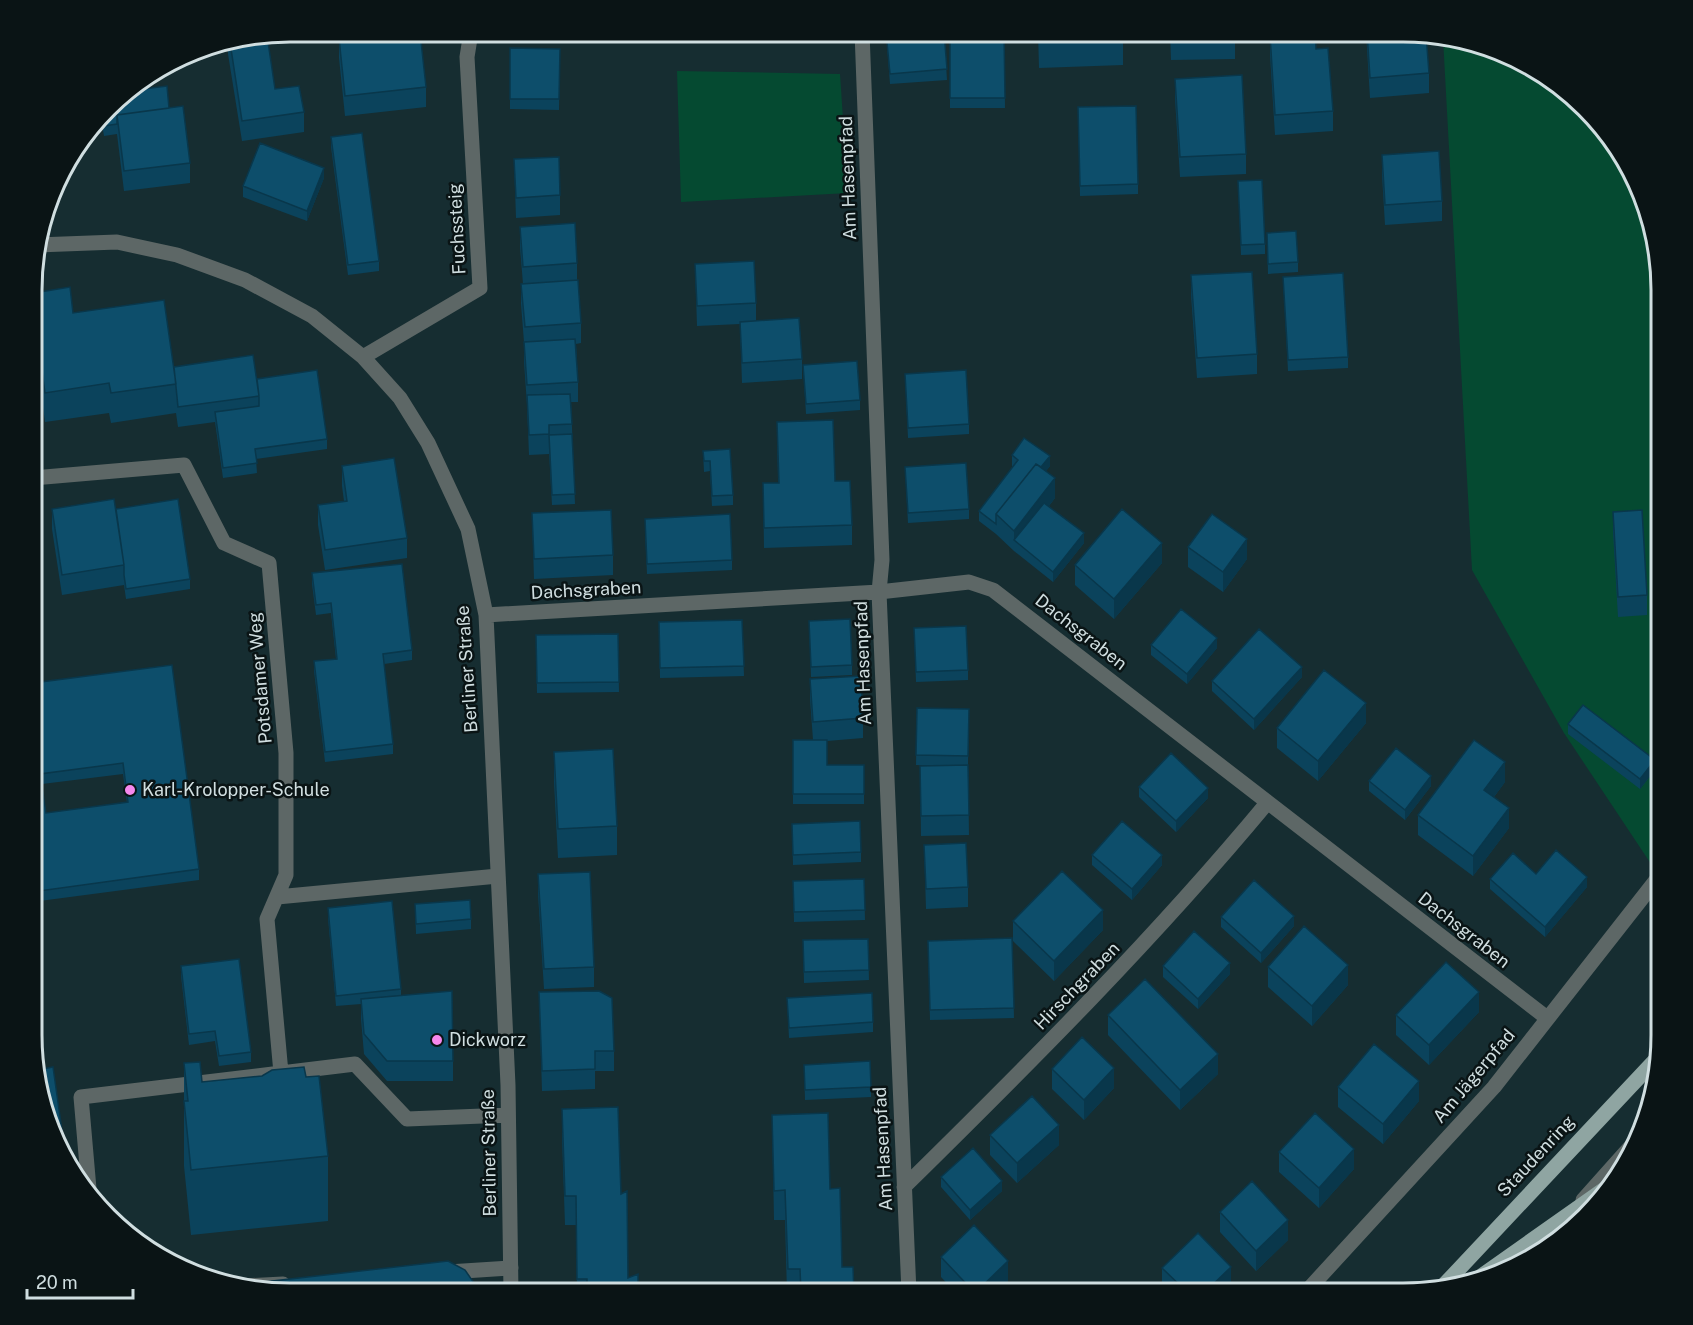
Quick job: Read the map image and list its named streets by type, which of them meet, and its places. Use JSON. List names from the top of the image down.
{
  "streets": {
    "main road": ["Staudenring"],
    "street": [
      "Am Hasenpfad",
      "Fuchssteig",
      "Dachsgraben",
      "Berliner Straße",
      "Potsdamer Weg",
      "Hirschgraben",
      "Am Jägerpfad"
    ]
  },
  "crossings": [
    ["Am Hasenpfad", "Dachsgraben"],
    ["Am Hasenpfad", "Hirschgraben"],
    ["Fuchssteig", "Berliner Straße"],
    ["Dachsgraben", "Berliner Straße"],
    ["Dachsgraben", "Hirschgraben"],
    ["Dachsgraben", "Am Jägerpfad"]
  ],
  "places": ["Karl-Krolopper-Schule", "Dickworz"],
  "scale_bar": "20 m"
}
